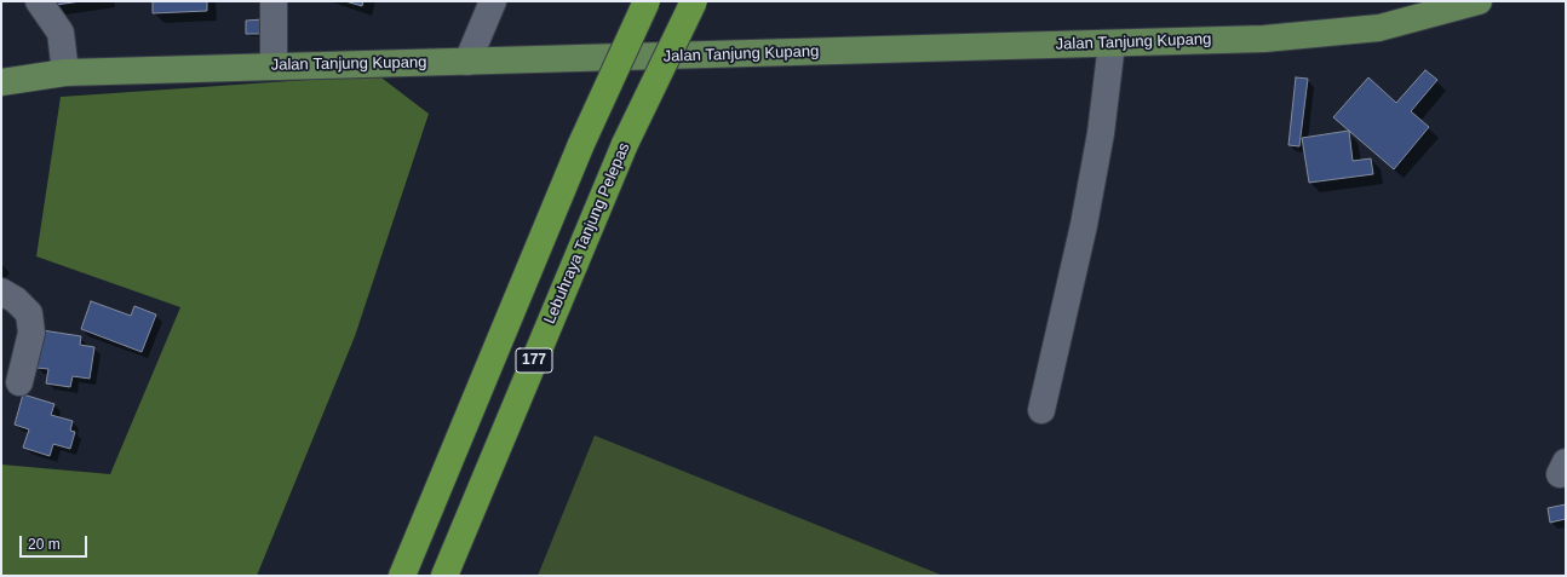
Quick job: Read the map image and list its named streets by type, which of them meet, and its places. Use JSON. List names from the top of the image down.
{
  "streets": {
    "highway": ["Lebuhraya Tanjung Pelepas", "177"],
    "main road": ["Jalan Tanjung Kupang"]
  },
  "scale_bar": "20 m"
}
